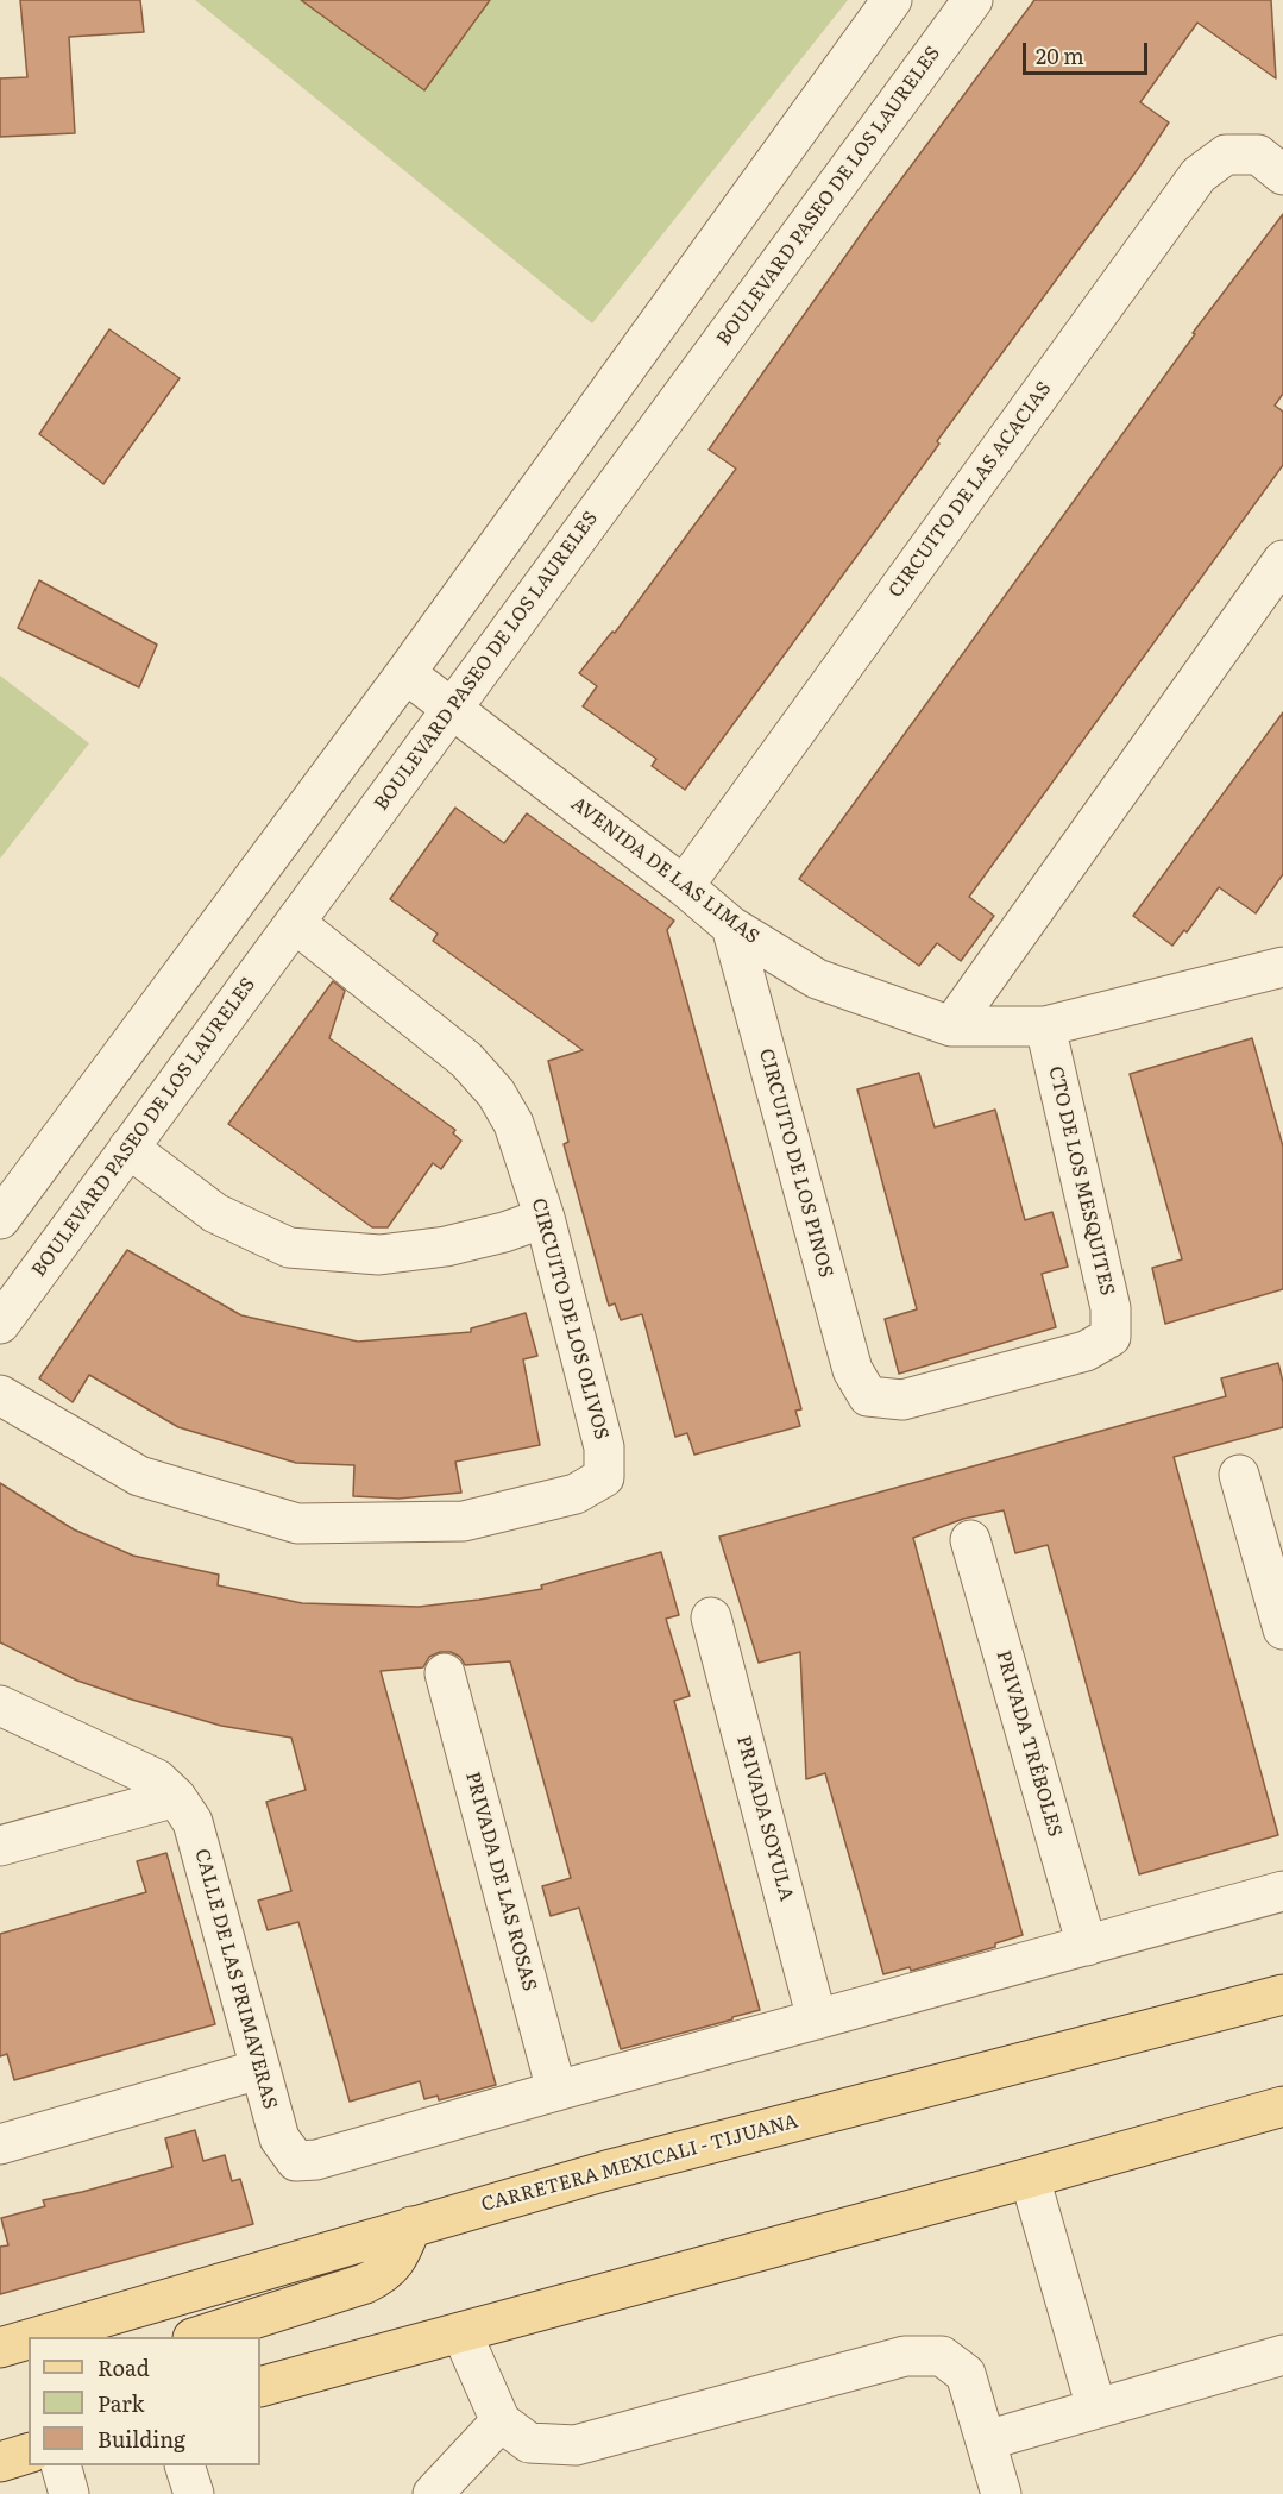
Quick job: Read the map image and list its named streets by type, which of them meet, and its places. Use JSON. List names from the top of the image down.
{
  "streets": {
    "main road": ["CARRETERA MEXICALI - TIJUANA"],
    "street": [
      "BOULEVARD PASEO DE LOS LAURELES",
      "CIRCUITO DE LAS ACACIAS",
      "AVENIDA DE LAS LIMAS",
      "CIRCUITO DE LOS PINOS",
      "CTO DE LOS MESQUITES",
      "CIRCUITO DE LOS OLIVOS",
      "PRIVADA TRÉBOLES",
      "PRIVADA SOYULA",
      "PRIVADA DE LAS ROSAS",
      "CALLE DE LAS PRIMAVERAS"
    ]
  },
  "crossings": [
    ["BOULEVARD PASEO DE LOS LAURELES", "AVENIDA DE LAS LIMAS"],
    ["BOULEVARD PASEO DE LOS LAURELES", "CIRCUITO DE LOS OLIVOS"],
    ["CIRCUITO DE LAS ACACIAS", "AVENIDA DE LAS LIMAS"],
    ["AVENIDA DE LAS LIMAS", "CIRCUITO DE LOS PINOS"],
    ["AVENIDA DE LAS LIMAS", "CTO DE LOS MESQUITES"],
    ["CIRCUITO DE LOS PINOS", "CTO DE LOS MESQUITES"],
    ["PRIVADA DE LAS ROSAS", "CALLE DE LAS PRIMAVERAS"]
  ],
  "legend": ["Road", "Park", "Building"],
  "scale_bar": "20 m"
}
